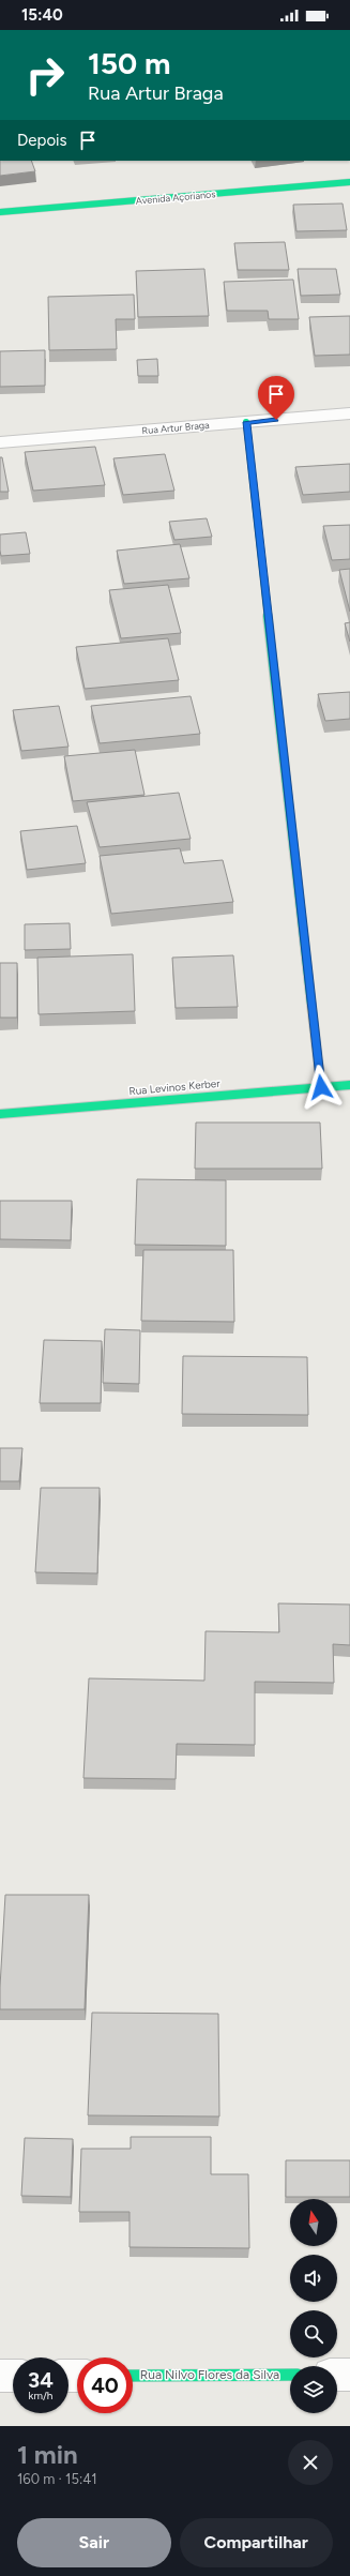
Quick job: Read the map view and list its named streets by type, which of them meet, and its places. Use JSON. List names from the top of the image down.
{
  "streets": {
    "street": [
      "Avenida Açorianos",
      "Rua Artur Braga",
      "Rua Levinos Kerber",
      "Rua Nilvo Flores da Silva"
    ]
  },
  "north": "top",
  "page": {
    "status": "15:40",
    "turn": ["150 m", "Rua Artur Braga"],
    "then": "Depois",
    "speed": "34 km/h",
    "limit": "40",
    "heading": ["1 min", "160 m · 15:41"],
    "buttons": ["Sair", "Compartilhar"]
  }
}
